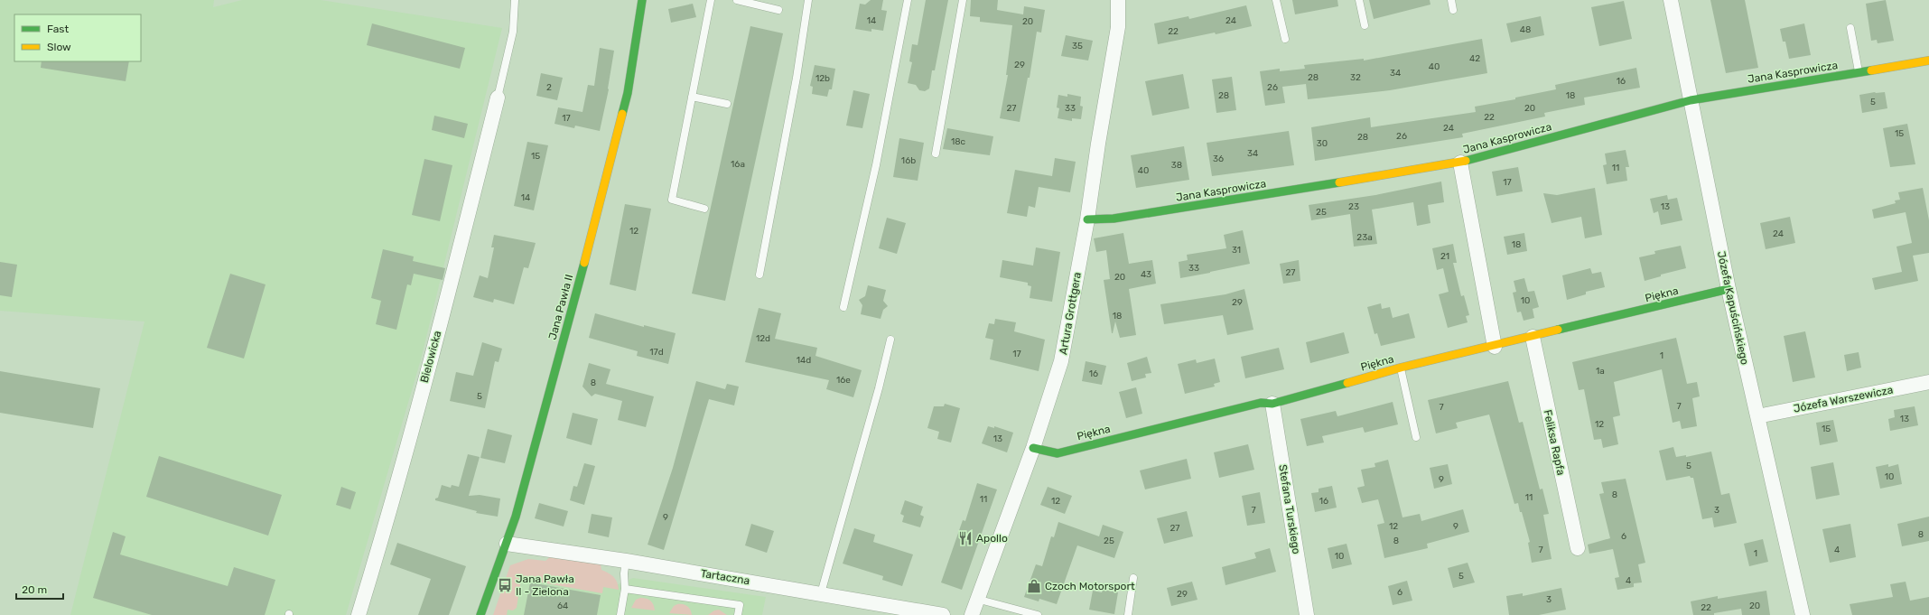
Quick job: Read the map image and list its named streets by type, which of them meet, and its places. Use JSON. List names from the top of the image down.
{
  "streets": {
    "street": [
      "Jana Kasprowicza",
      "Piękna",
      "Jana Pawła II",
      "Józefa Kapuścińskiego",
      "Artura Grottgera",
      "Bielowicka",
      "Józefa Warszewicza",
      "Feliksa Rapfa",
      "Stefana Turskiego",
      "Tartaczna"
    ]
  },
  "crossings": [
    ["Jana Kasprowicza", "Józefa Kapuścińskiego"],
    ["Jana Kasprowicza", "Artura Grottgera"],
    ["Piękna", "Józefa Kapuścińskiego"],
    ["Piękna", "Artura Grottgera"],
    ["Piękna", "Feliksa Rapfa"],
    ["Piękna", "Stefana Turskiego"],
    ["Jana Pawła II", "Tartaczna"],
    ["Józefa Kapuścińskiego", "Józefa Warszewicza"]
  ],
  "places": {
    "restaurant": ["Apollo"],
    "bus stop": ["Jana Pawła II - Zielona"],
    "shop": ["Czoch Motorsport"]
  },
  "house_numbers": [
    "14",
    "24",
    "20",
    "48",
    "22",
    "35",
    "42",
    "29",
    "40",
    "34",
    "28",
    "32",
    "12b",
    "16",
    "2",
    "26",
    "28",
    "18",
    "5",
    "27",
    "33",
    "20",
    "22",
    "17",
    "24",
    "15",
    "26",
    "28",
    "18c",
    "30",
    "34",
    "15",
    "36",
    "16b",
    "16a",
    "38",
    "11",
    "40",
    "17",
    "14",
    "23",
    "13",
    "25",
    "12",
    "24",
    "23a",
    "18",
    "31",
    "21",
    "33",
    "27",
    "43",
    "20",
    "10",
    "29",
    "18",
    "12d",
    "17d",
    "17",
    "1",
    "14d",
    "1a",
    "16",
    "16e",
    "8",
    "5",
    "7",
    "7",
    "13",
    "12",
    "15",
    "13",
    "5",
    "10",
    "9",
    "8",
    "11",
    "11",
    "12",
    "16",
    "7",
    "3",
    "9",
    "12",
    "9",
    "27",
    "8",
    "6",
    "25",
    "8",
    "7",
    "4",
    "1",
    "10",
    "5",
    "4",
    "6",
    "29",
    "3",
    "64",
    "20",
    "22"
  ],
  "legend": ["Fast", "Slow"],
  "scale_bar": "20 m"
}
